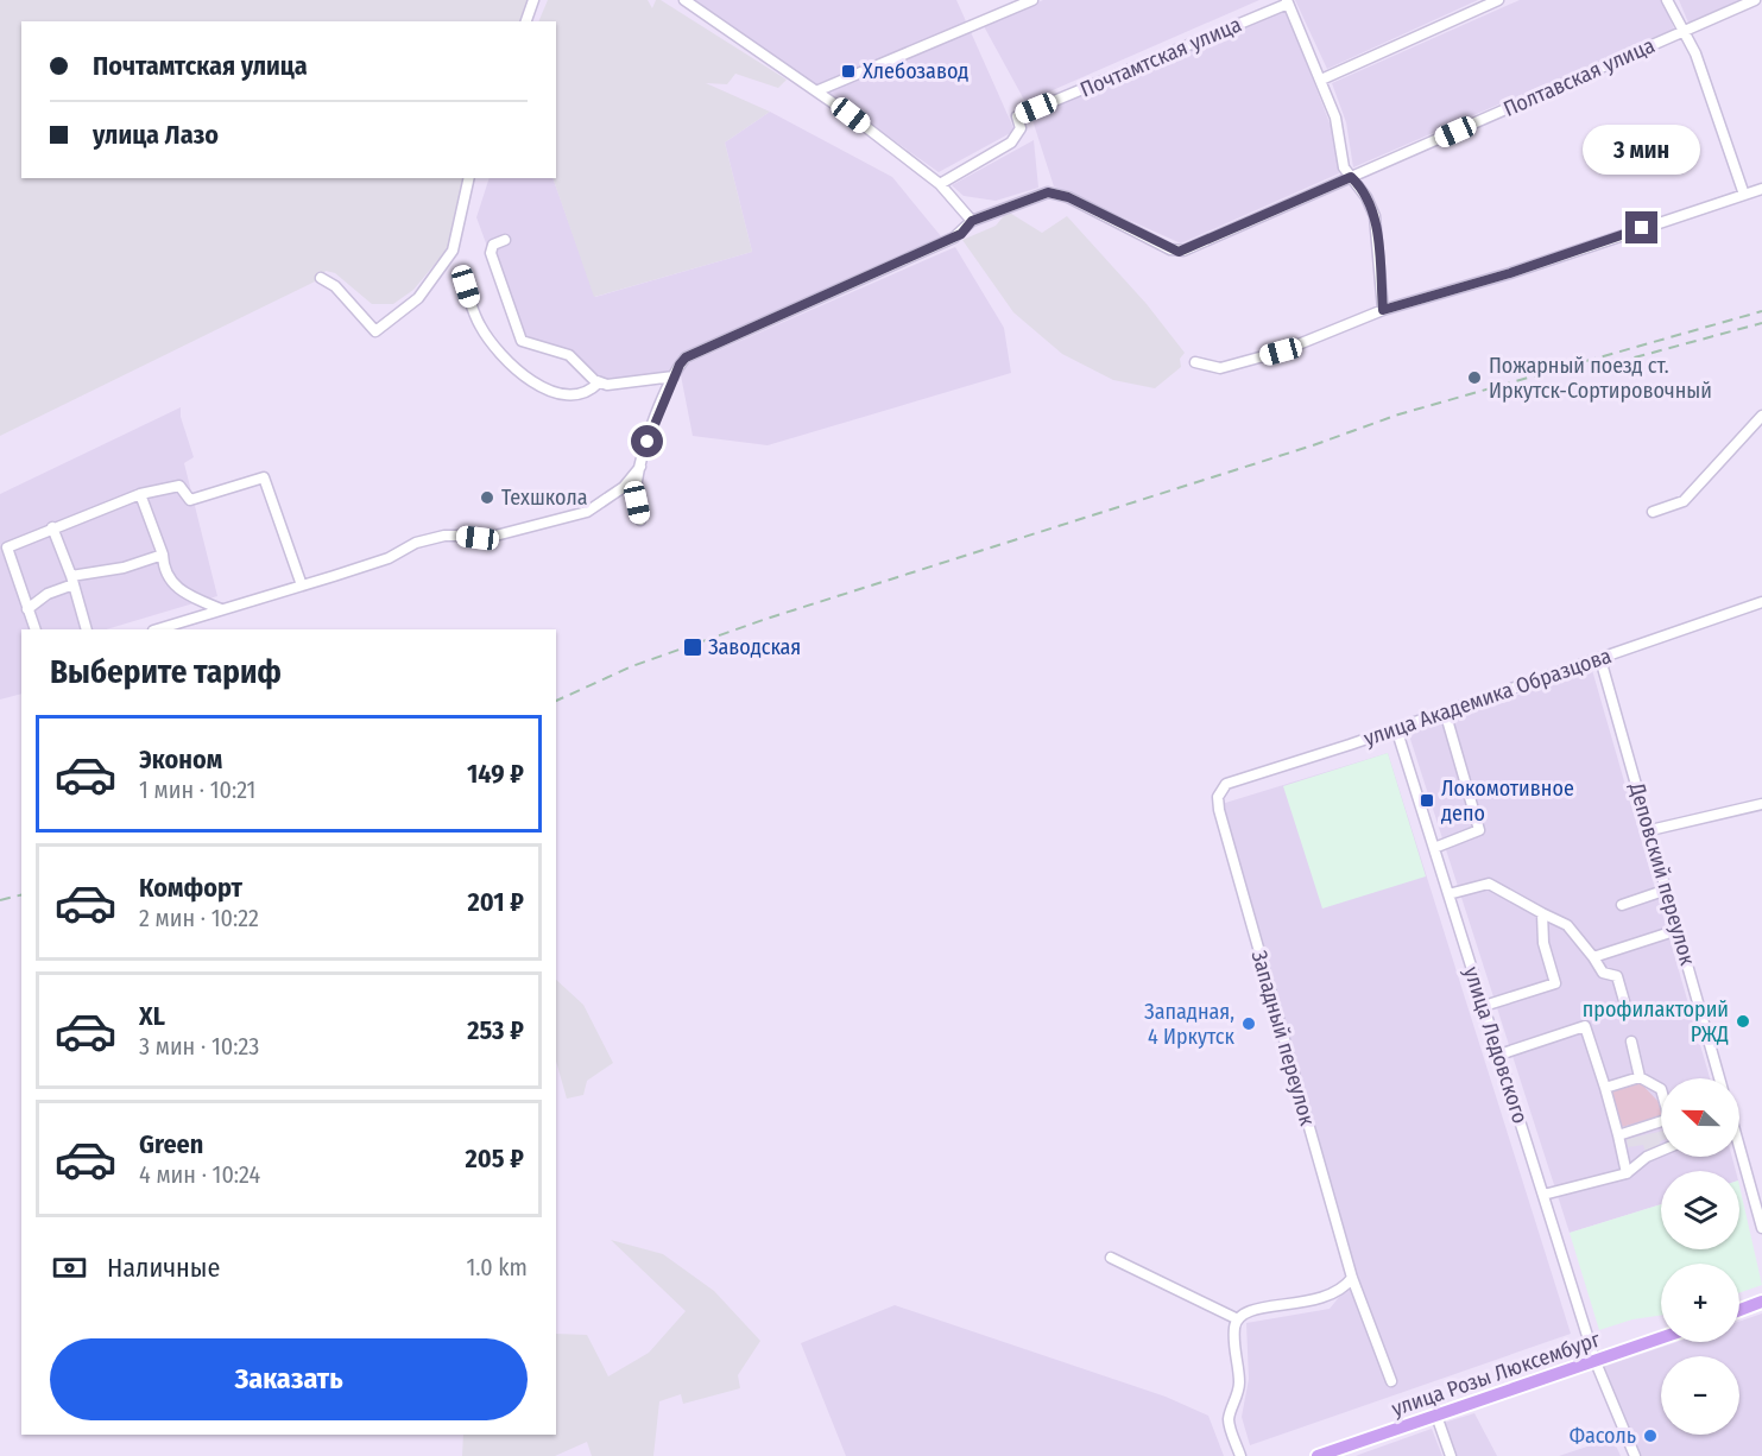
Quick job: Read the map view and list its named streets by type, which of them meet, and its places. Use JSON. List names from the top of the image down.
{
  "streets": {
    "main road": ["улица Розы Люксембург"],
    "street": [
      "Почтамтская улица",
      "Полтавская улица",
      "улица Академика Образцова",
      "Деповский переулок",
      "Западный переулок",
      "улица Ледовского"
    ]
  },
  "crossings": [
    ["улица Академика Образцова", "Деповский переулок"],
    ["улица Академика Образцова", "Западный переулок"],
    ["улица Академика Образцова", "улица Ледовского"],
    ["улица Ледовского", "улица Розы Люксембург"]
  ],
  "places": {
    "transit": ["Хлебозавод", "Заводская", "Локомотивное депо"],
    "other": [
      "Пожарный поезд ст. Иркутск-Сортировочный",
      "Техшкола",
      "профилакторий РЖД",
      "Западная, 4 Иркутск",
      "Фасоль"
    ]
  },
  "north": "left",
  "page": {
    "banner": ["Почтамтская улица", "улица Лазо"],
    "bubble": "3 мин",
    "heading": "Выберите тариф",
    "list": [
      {
        "name": "Эконом",
        "note": "1 мин · 10:21",
        "value": "149 ₽"
      },
      {
        "name": "Комфорт",
        "note": "2 мин · 10:22",
        "value": "201 ₽"
      },
      {
        "name": "XL",
        "note": "3 мин · 10:23",
        "value": "253 ₽"
      },
      {
        "name": "Green",
        "note": "4 мин · 10:24",
        "value": "205 ₽"
      }
    ],
    "map_buttons": ["+", "−"],
    "pay": ["Наличные", "1.0 km"],
    "buttons": "Заказать"
  }
}
